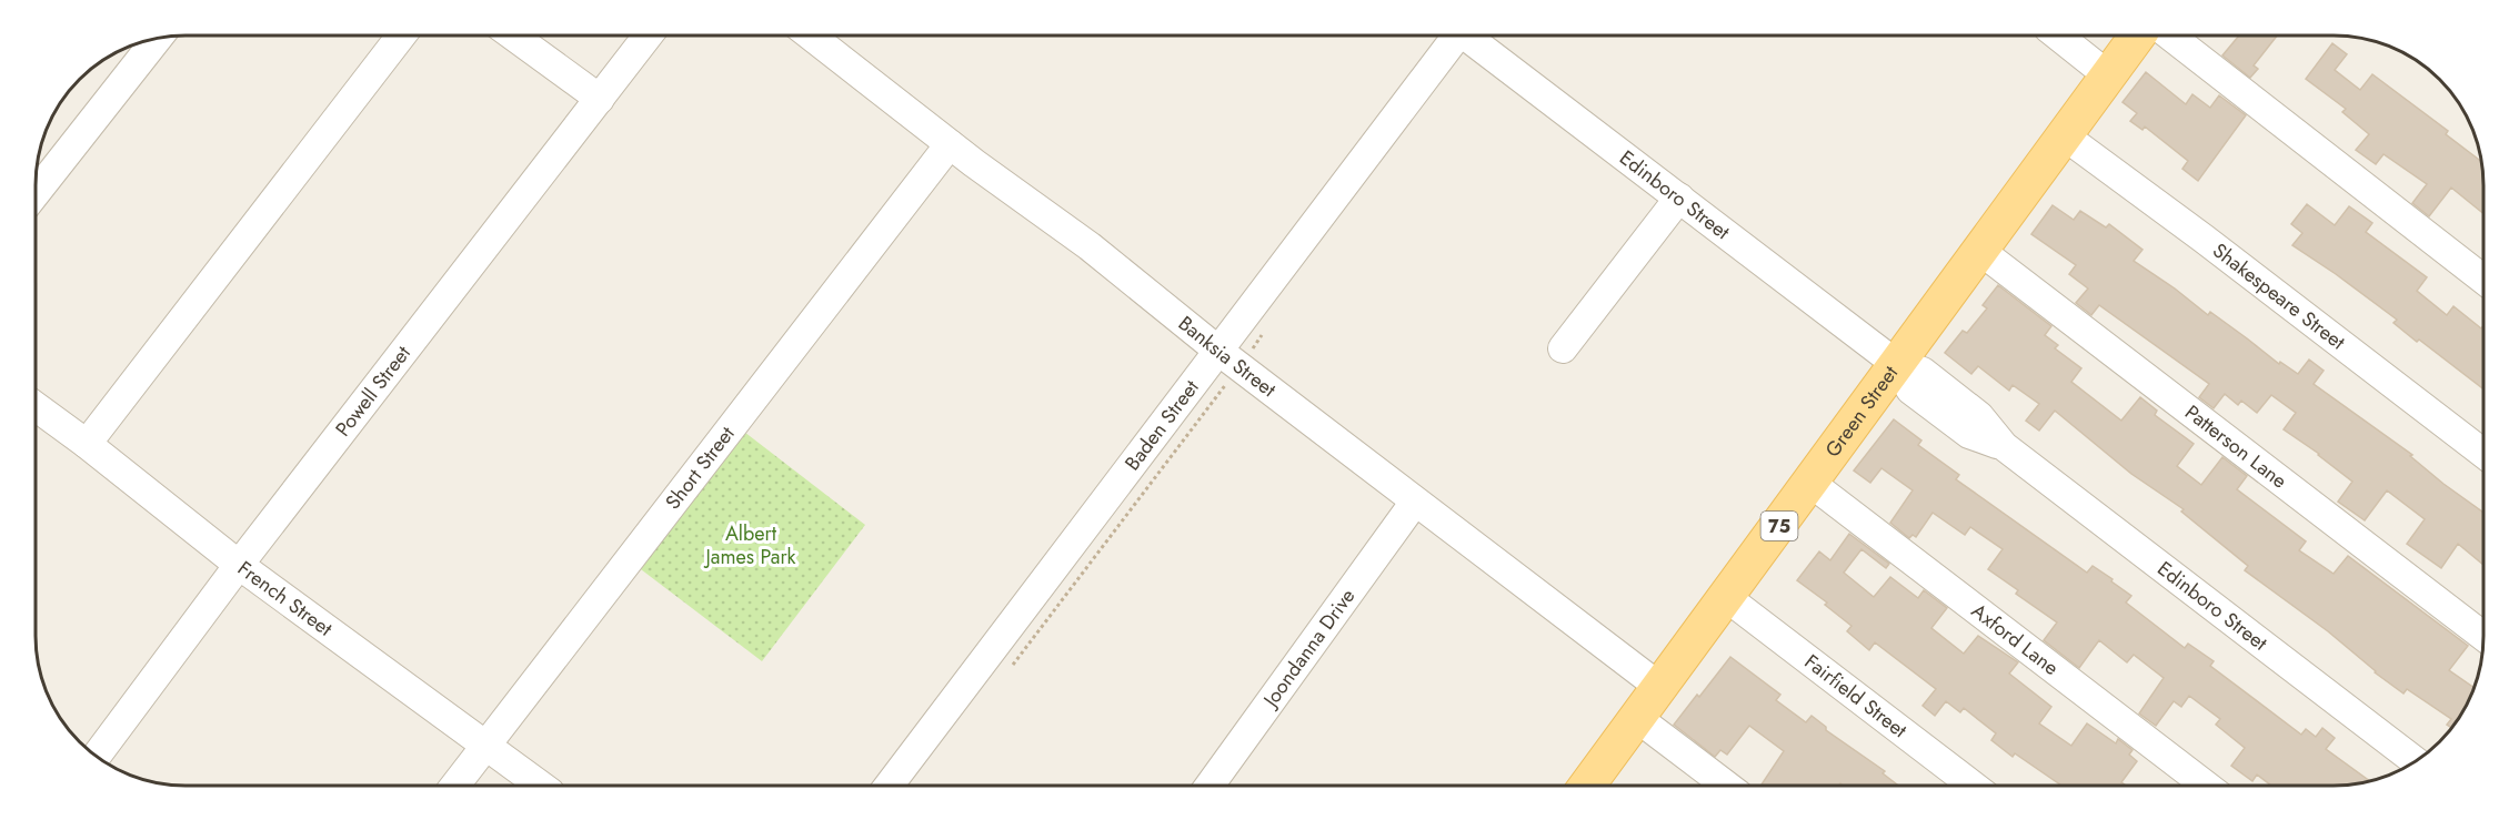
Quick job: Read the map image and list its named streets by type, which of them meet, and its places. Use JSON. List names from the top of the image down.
{
  "streets": {
    "main road": ["Green Street", "75"],
    "street": [
      "Edinboro Street",
      "Shakespeare Street",
      "Banksia Street",
      "Powell Street",
      "Baden Street",
      "Patterson Lane",
      "Short Street",
      "French Street",
      "Axford Lane",
      "Joondanna Drive",
      "Fairfield Street"
    ]
  },
  "crossings": [
    ["Edinboro Street", "Green Street"],
    ["Shakespeare Street", "Green Street"],
    ["Banksia Street", "Green Street"],
    ["Banksia Street", "Baden Street"],
    ["Banksia Street", "Short Street"],
    ["Banksia Street", "Joondanna Drive"],
    ["Powell Street", "French Street"],
    ["Green Street", "Patterson Lane"],
    ["Green Street", "Axford Lane"],
    ["Green Street", "Fairfield Street"],
    ["Short Street", "French Street"]
  ],
  "parks": ["Albert James Park"]
}
